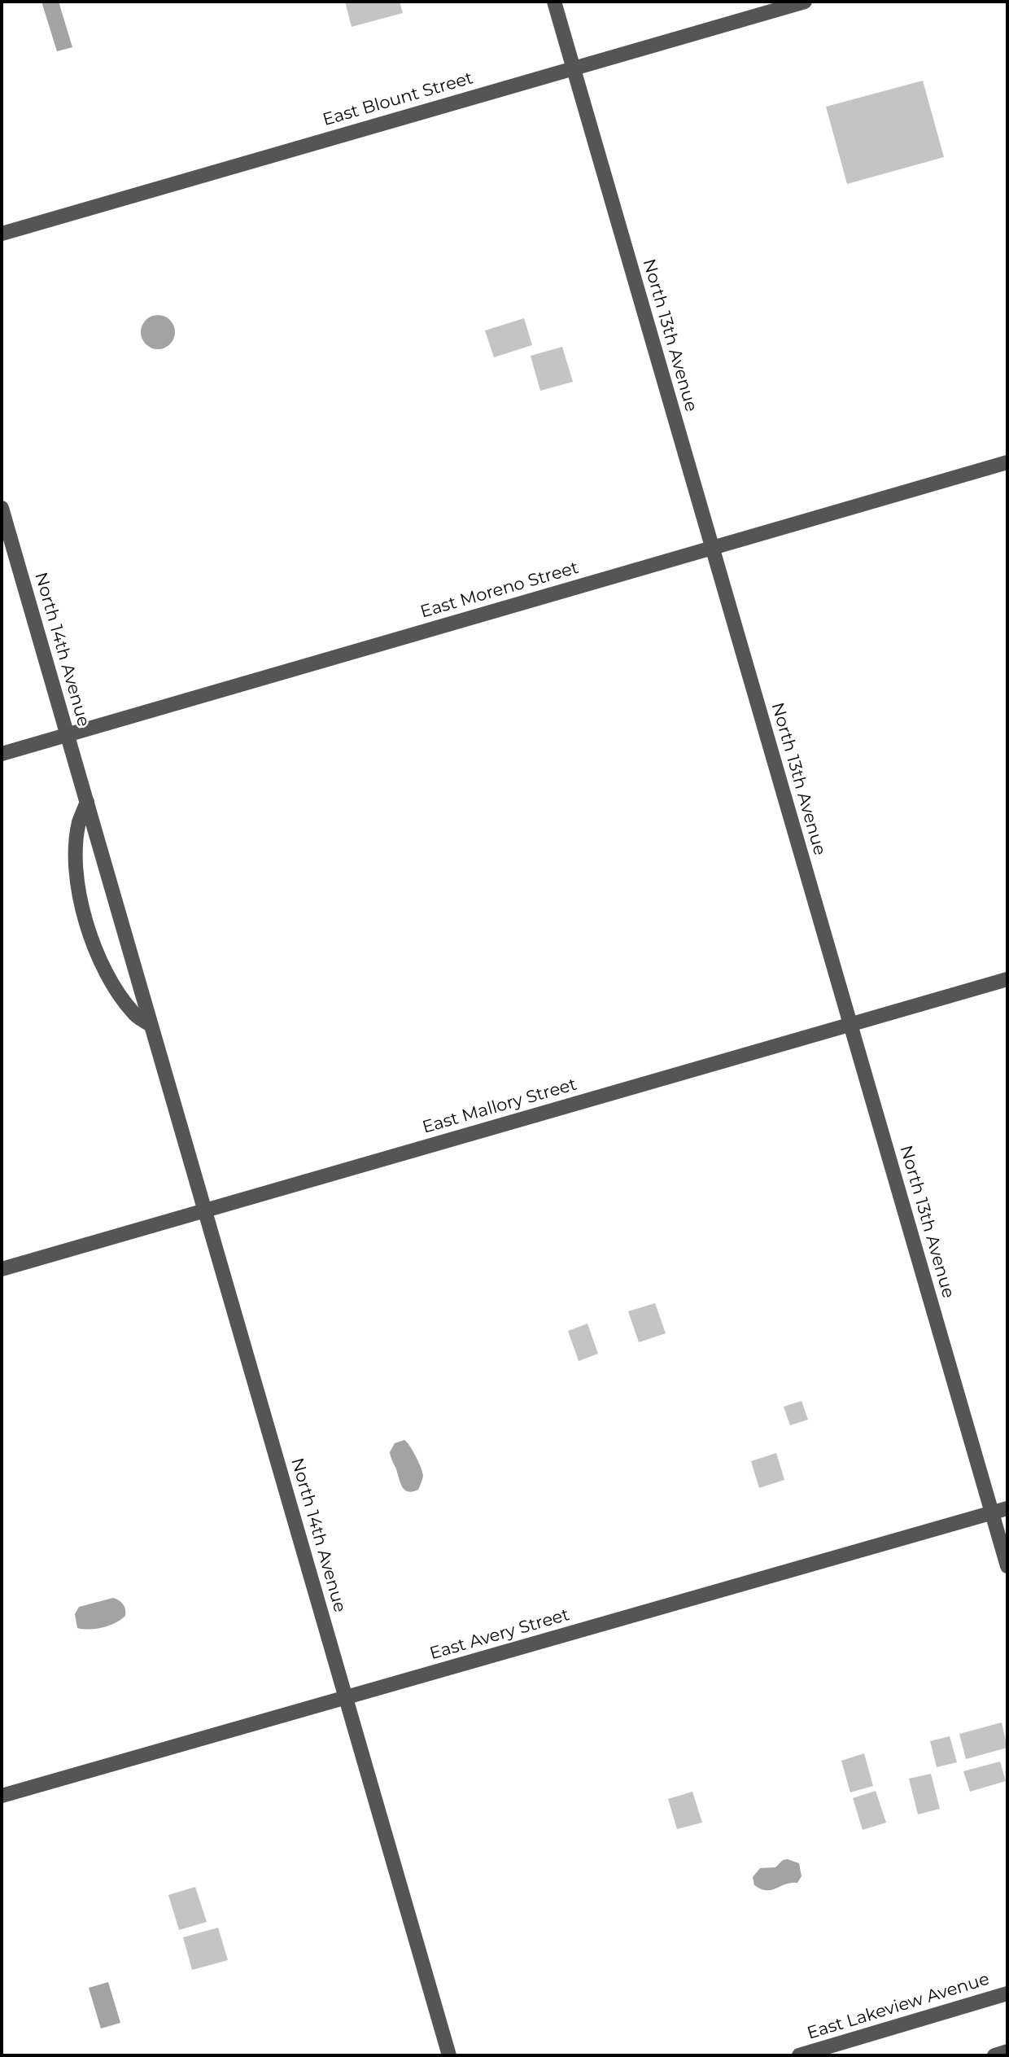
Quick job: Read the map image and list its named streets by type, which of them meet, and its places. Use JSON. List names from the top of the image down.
{
  "streets": {
    "street": [
      "East Blount Street",
      "North 13th Avenue",
      "East Moreno Street",
      "North 14th Avenue",
      "East Mallory Street",
      "East Avery Street",
      "East Lakeview Avenue"
    ]
  },
  "crossings": [
    ["East Blount Street", "North 13th Avenue"],
    ["North 13th Avenue", "East Moreno Street"],
    ["North 13th Avenue", "East Mallory Street"],
    ["North 13th Avenue", "East Avery Street"],
    ["East Moreno Street", "North 14th Avenue"],
    ["North 14th Avenue", "East Mallory Street"],
    ["North 14th Avenue", "East Avery Street"]
  ]
}
